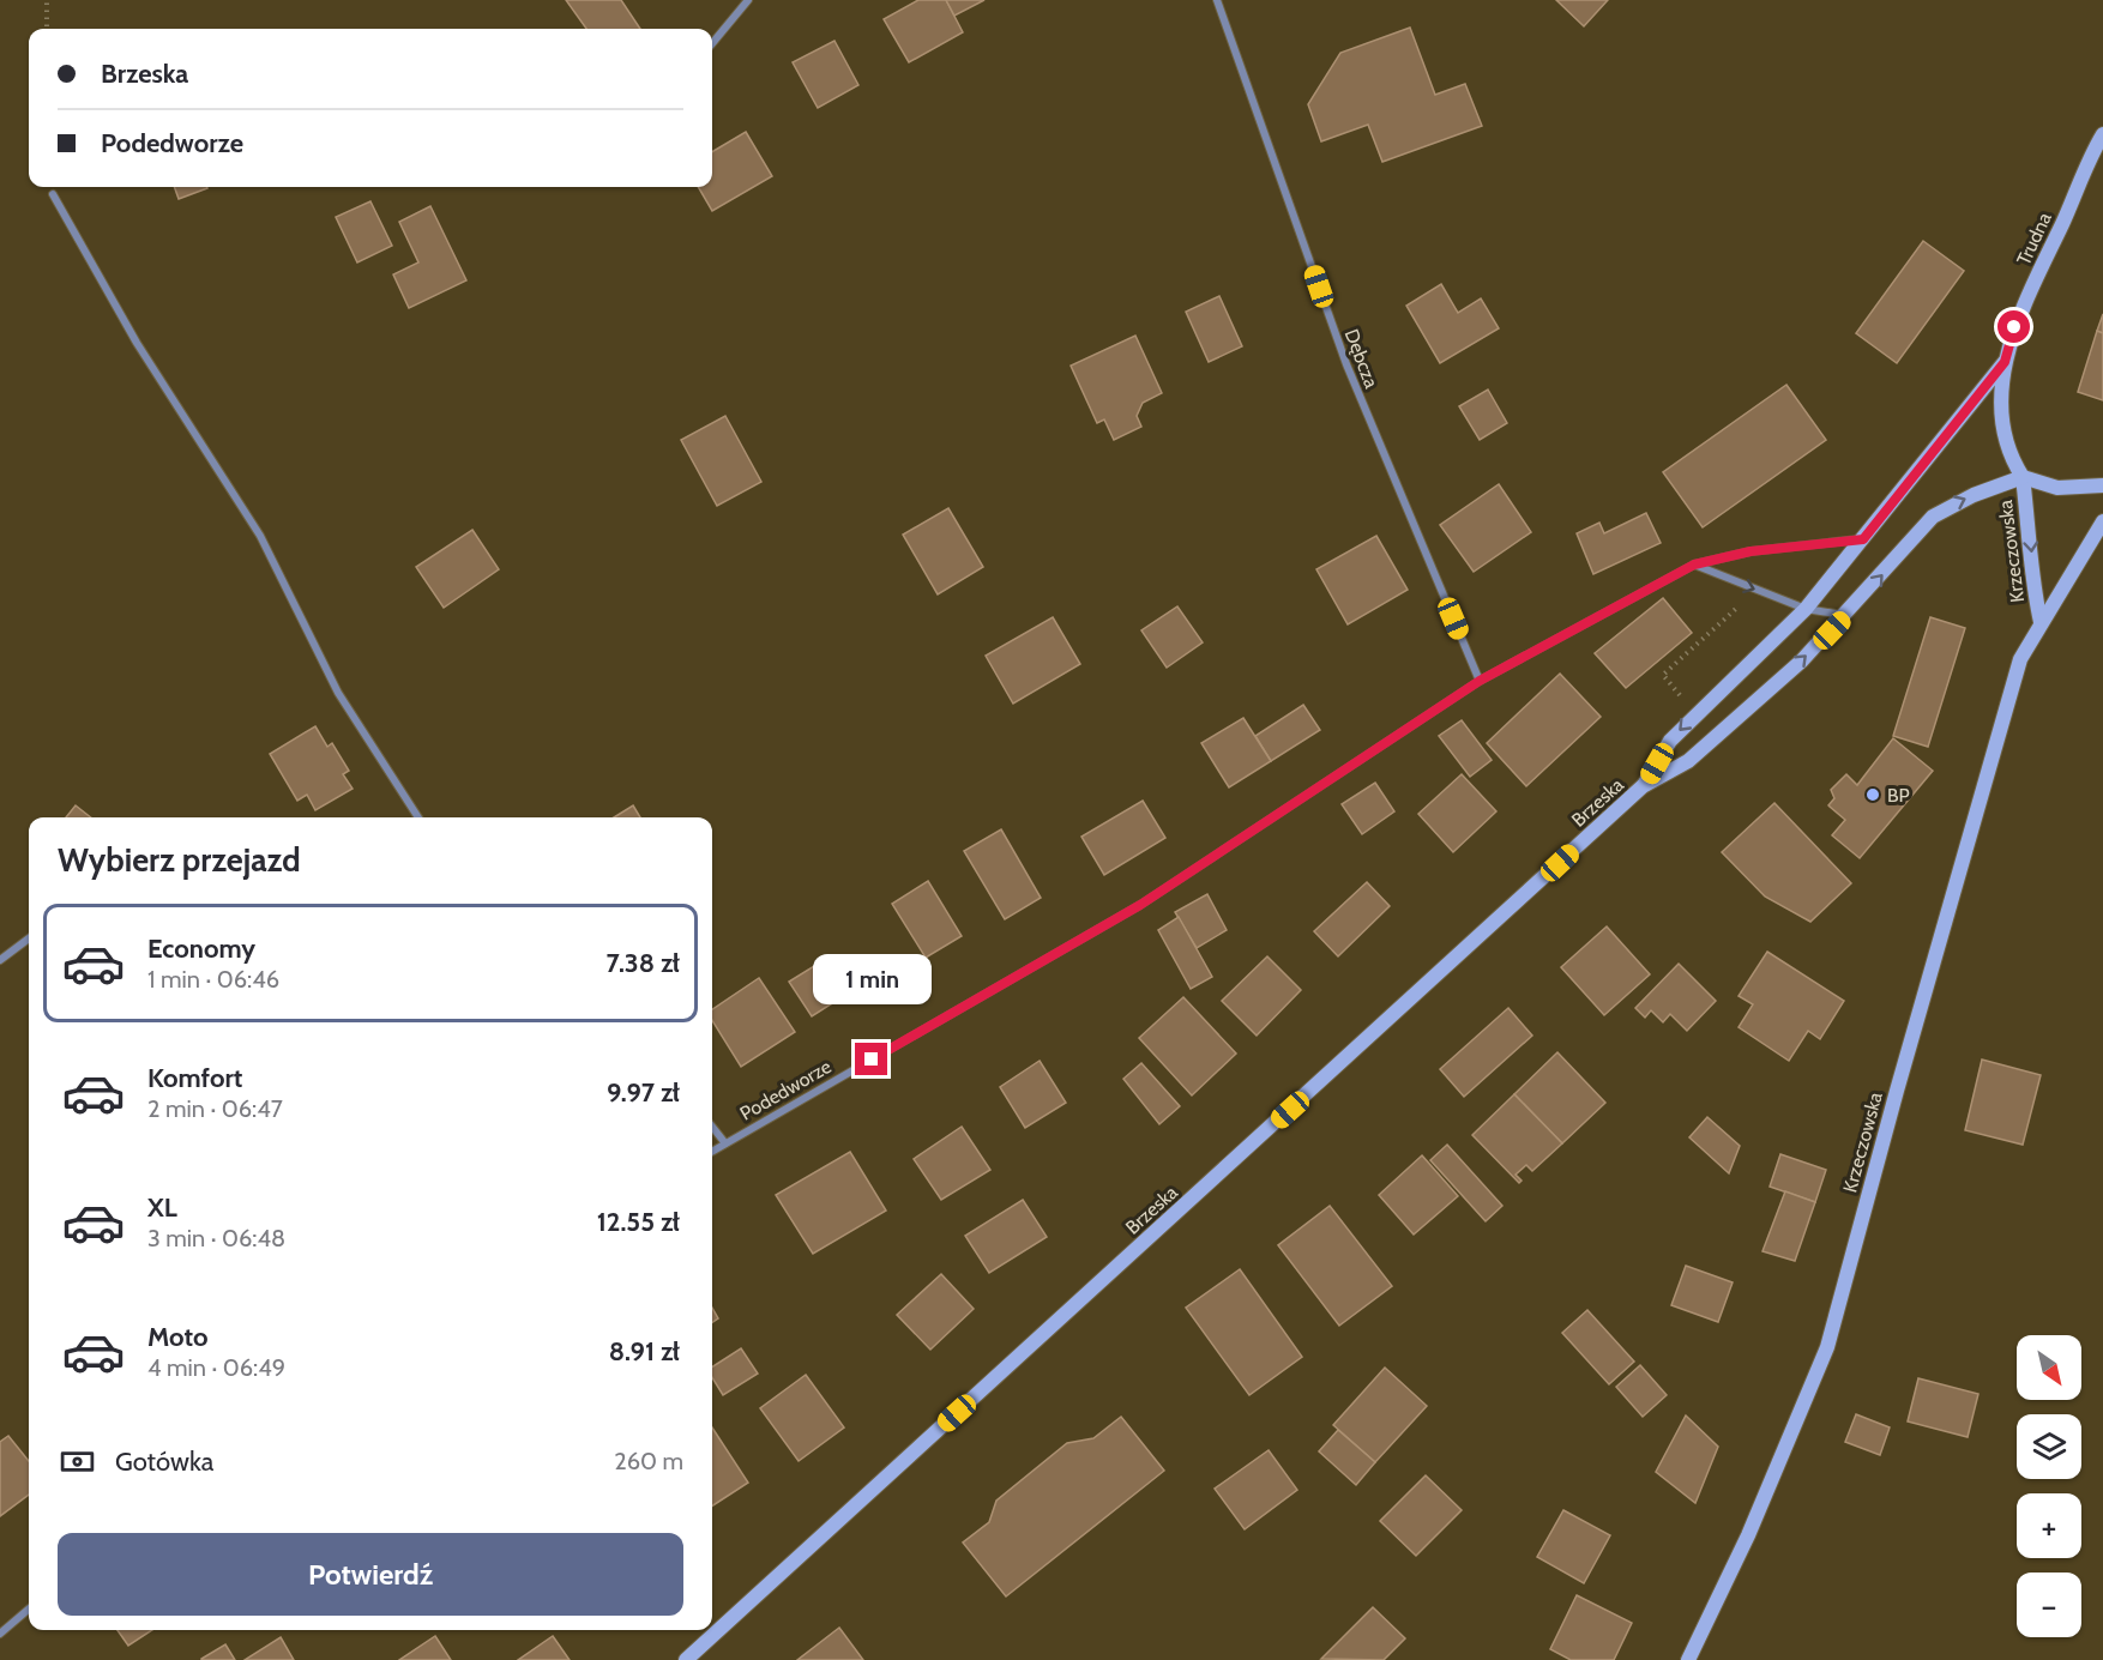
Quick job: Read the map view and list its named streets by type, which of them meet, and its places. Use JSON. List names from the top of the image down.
{
  "streets": {
    "main road": ["Trudna", "Krzeczowska", "Brzeska"],
    "street": ["Dębcza", "Podedworze"]
  },
  "crossings": [
    ["Trudna", "Krzeczowska"],
    ["Trudna", "Brzeska"],
    ["Dębcza", "Podedworze"],
    ["Krzeczowska", "Brzeska"],
    ["Brzeska", "Podedworze"]
  ],
  "places": ["BP"],
  "north": "bottom right",
  "page": {
    "banner": ["Brzeska", "Podedworze"],
    "heading": "Wybierz przejazd",
    "list": [
      {
        "name": "Economy",
        "note": "1 min · 06:46",
        "value": "7.38 zł"
      },
      {
        "name": "Komfort",
        "note": "2 min · 06:47",
        "value": "9.97 zł"
      },
      {
        "name": "XL",
        "note": "3 min · 06:48",
        "value": "12.55 zł"
      },
      {
        "name": "Moto",
        "note": "4 min · 06:49",
        "value": "8.91 zł"
      }
    ],
    "bubble": "1 min",
    "map_buttons": ["+", "−"],
    "pay": ["Gotówka", "260 m"],
    "buttons": "Potwierdź"
  }
}
